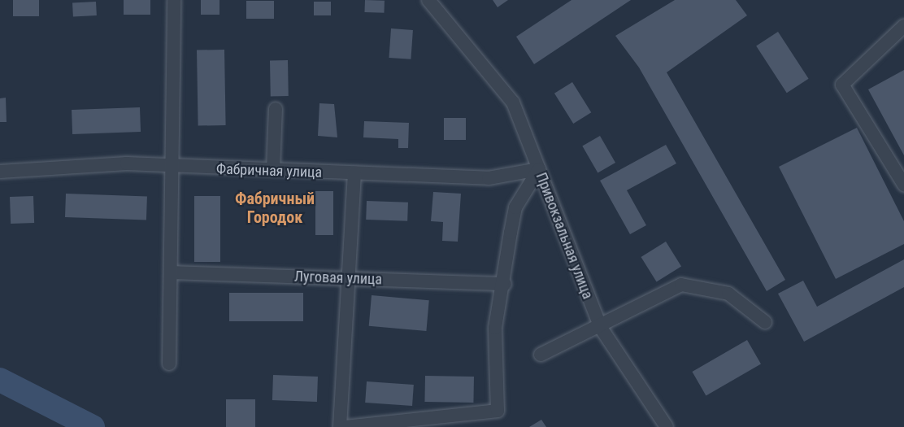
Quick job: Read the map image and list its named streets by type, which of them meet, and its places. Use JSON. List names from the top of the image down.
{
  "streets": {
    "street": ["Фабричная улица", "Привокзальная улица", "Луговая улица"]
  },
  "crossings": [
    ["Фабричная улица", "Привокзальная улица"]
  ],
  "districts": ["Фабричный Городок"]
}
